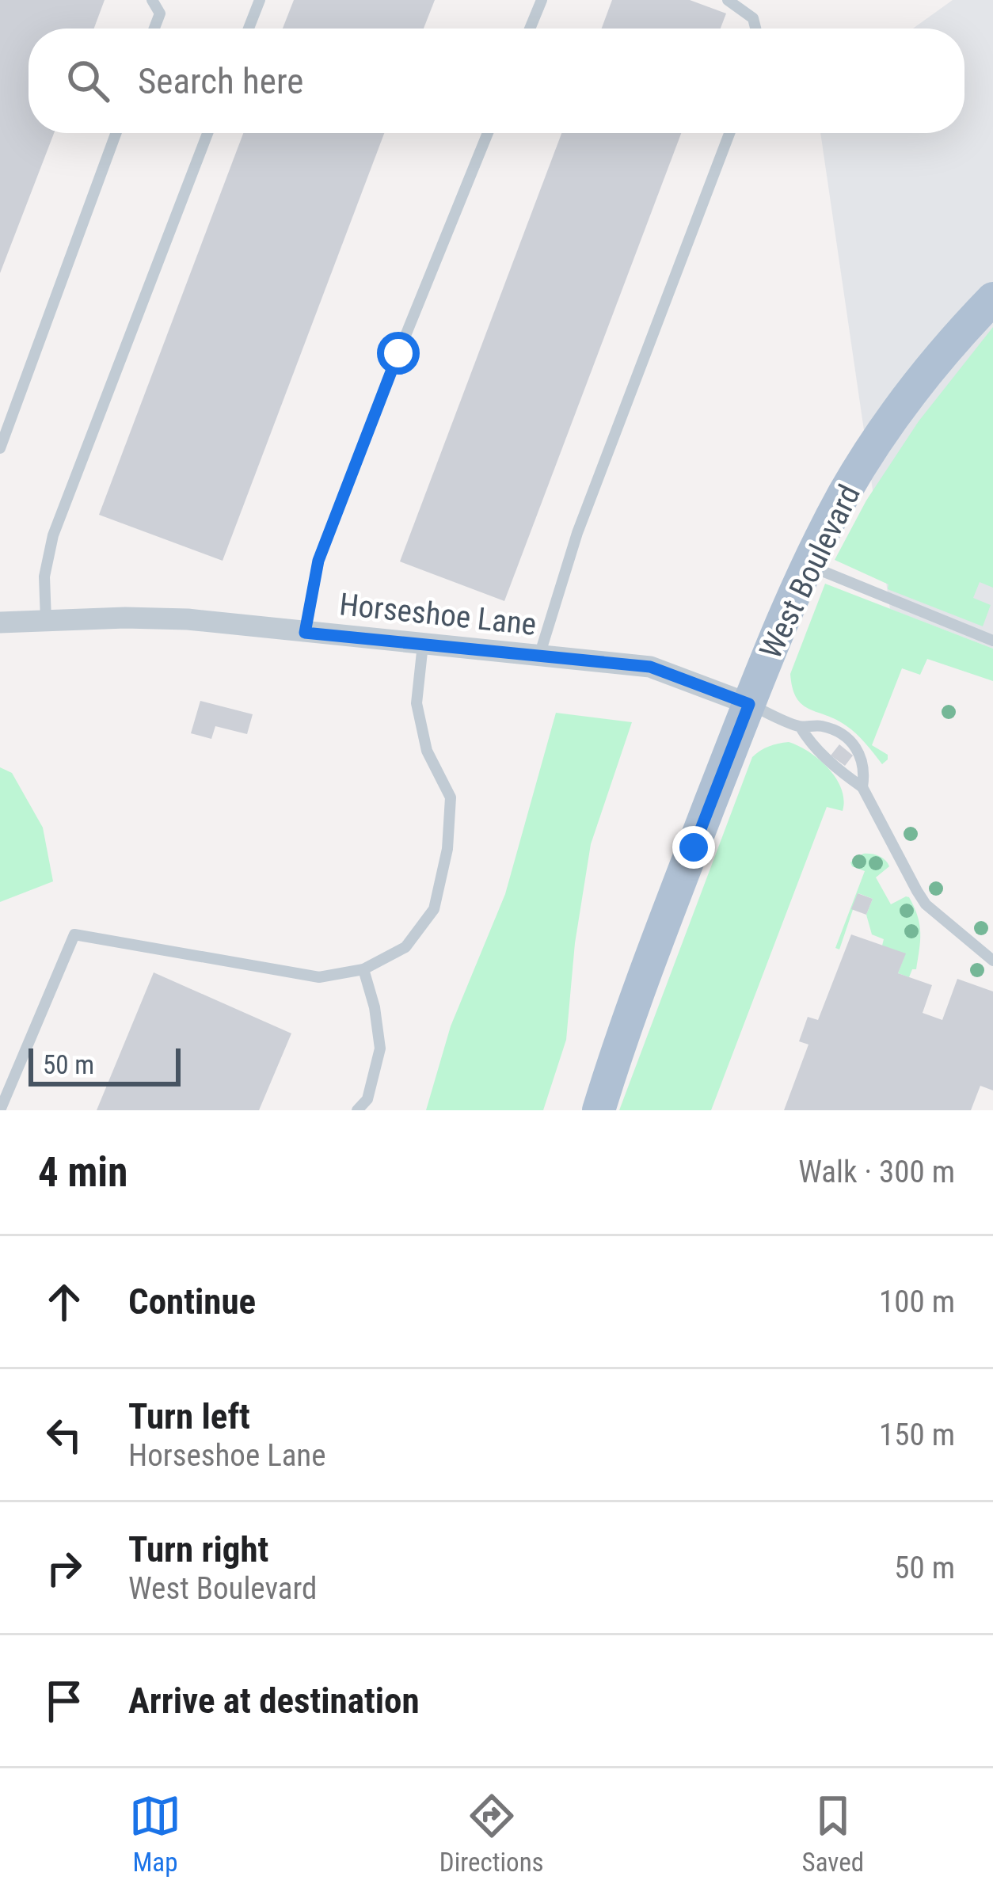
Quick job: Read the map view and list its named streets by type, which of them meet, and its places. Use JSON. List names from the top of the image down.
{
  "streets": {
    "main road": ["West Boulevard"],
    "street": ["Horseshoe Lane"]
  },
  "crossings": [
    ["West Boulevard", "Horseshoe Lane"]
  ],
  "scale_bar": "50 m",
  "page": {
    "search": "Search here",
    "scale": "50 m",
    "heading": ["4 min", "Walk · 300 m"],
    "list": [
      ["Continue", "100 m"],
      ["Turn left", "Horseshoe Lane", "150 m"],
      ["Turn right", "West Boulevard", "50 m"],
      "Arrive at destination"
    ],
    "nav": ["Map", "Directions", "Saved"]
  }
}
